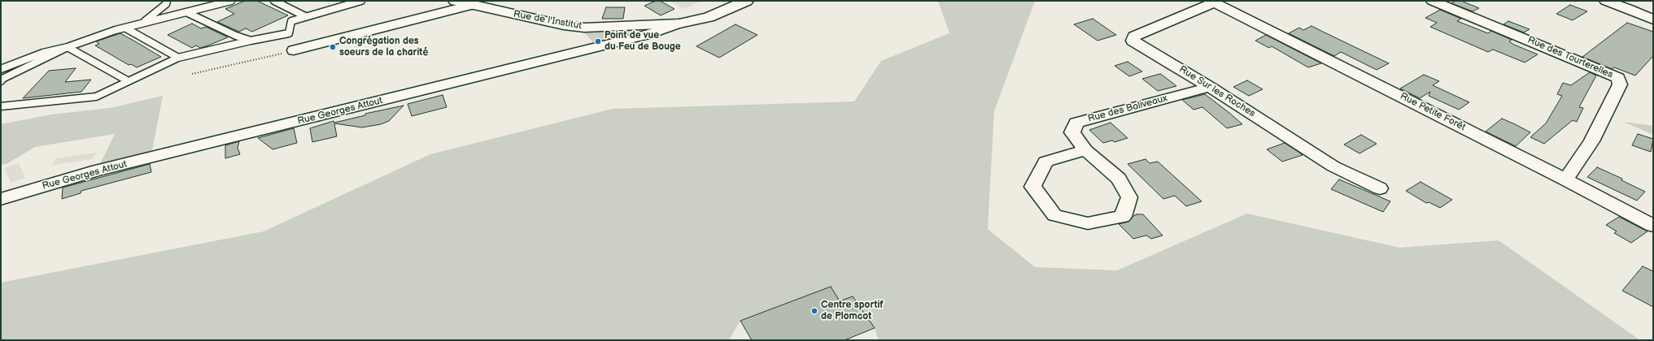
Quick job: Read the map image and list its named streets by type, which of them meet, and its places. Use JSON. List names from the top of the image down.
{
  "streets": {
    "street": [
      "Rue de l'Institut",
      "Rue des Tourterelles",
      "Rue Sur les Roches",
      "Rue des Baliveaux",
      "Rue Georges Attout",
      "Rue Petite Forêt"
    ]
  },
  "crossings": [
    ["Rue de l'Institut", "Rue Georges Attout"],
    ["Rue des Tourterelles", "Rue Petite Forêt"],
    ["Rue Sur les Roches", "Rue des Baliveaux"],
    ["Rue Sur les Roches", "Rue Petite Forêt"]
  ],
  "places": ["Point de vue du Feu de Bouge", "Congrégation des soeurs de la charité", "Centre sportif de Plomcot"]
}
